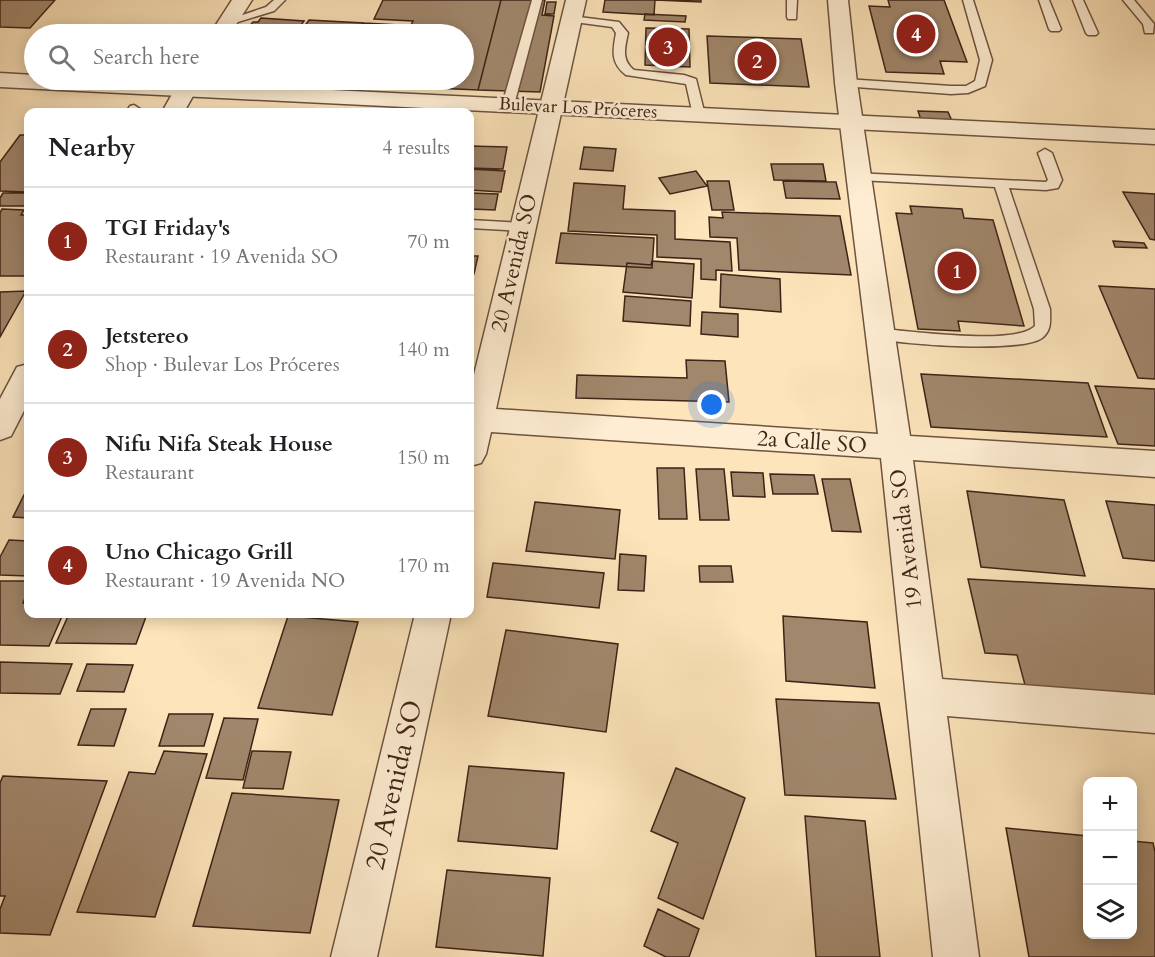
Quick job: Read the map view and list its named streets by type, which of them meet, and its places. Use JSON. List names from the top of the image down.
{
  "streets": {
    "street": [
      "Bulevar Los Próceres",
      "20 Avenida SO",
      "2a Calle SO",
      "19 Avenida SO"
    ]
  },
  "crossings": [
    ["Bulevar Los Próceres", "20 Avenida SO"],
    ["Bulevar Los Próceres", "19 Avenida SO"],
    ["2a Calle SO", "19 Avenida SO"]
  ],
  "page": {
    "pins": [
      "4",
      "3",
      "2",
      "1"
    ],
    "search": "Search here",
    "heading": ["Nearby", "4 results"],
    "list": [
      {
        "mark": "1",
        "name": "TGI Friday's",
        "note": "Restaurant · 19 Avenida SO",
        "value": "70 m"
      },
      {
        "mark": "2",
        "name": "Jetstereo",
        "note": "Shop · Bulevar Los Próceres",
        "value": "140 m"
      },
      {
        "mark": "3",
        "name": "Nifu Nifa Steak House",
        "note": "Restaurant",
        "value": "150 m"
      },
      {
        "mark": "4",
        "name": "Uno Chicago Grill",
        "note": "Restaurant · 19 Avenida NO",
        "value": "170 m"
      }
    ],
    "map_buttons": ["+", "−"]
  }
}
